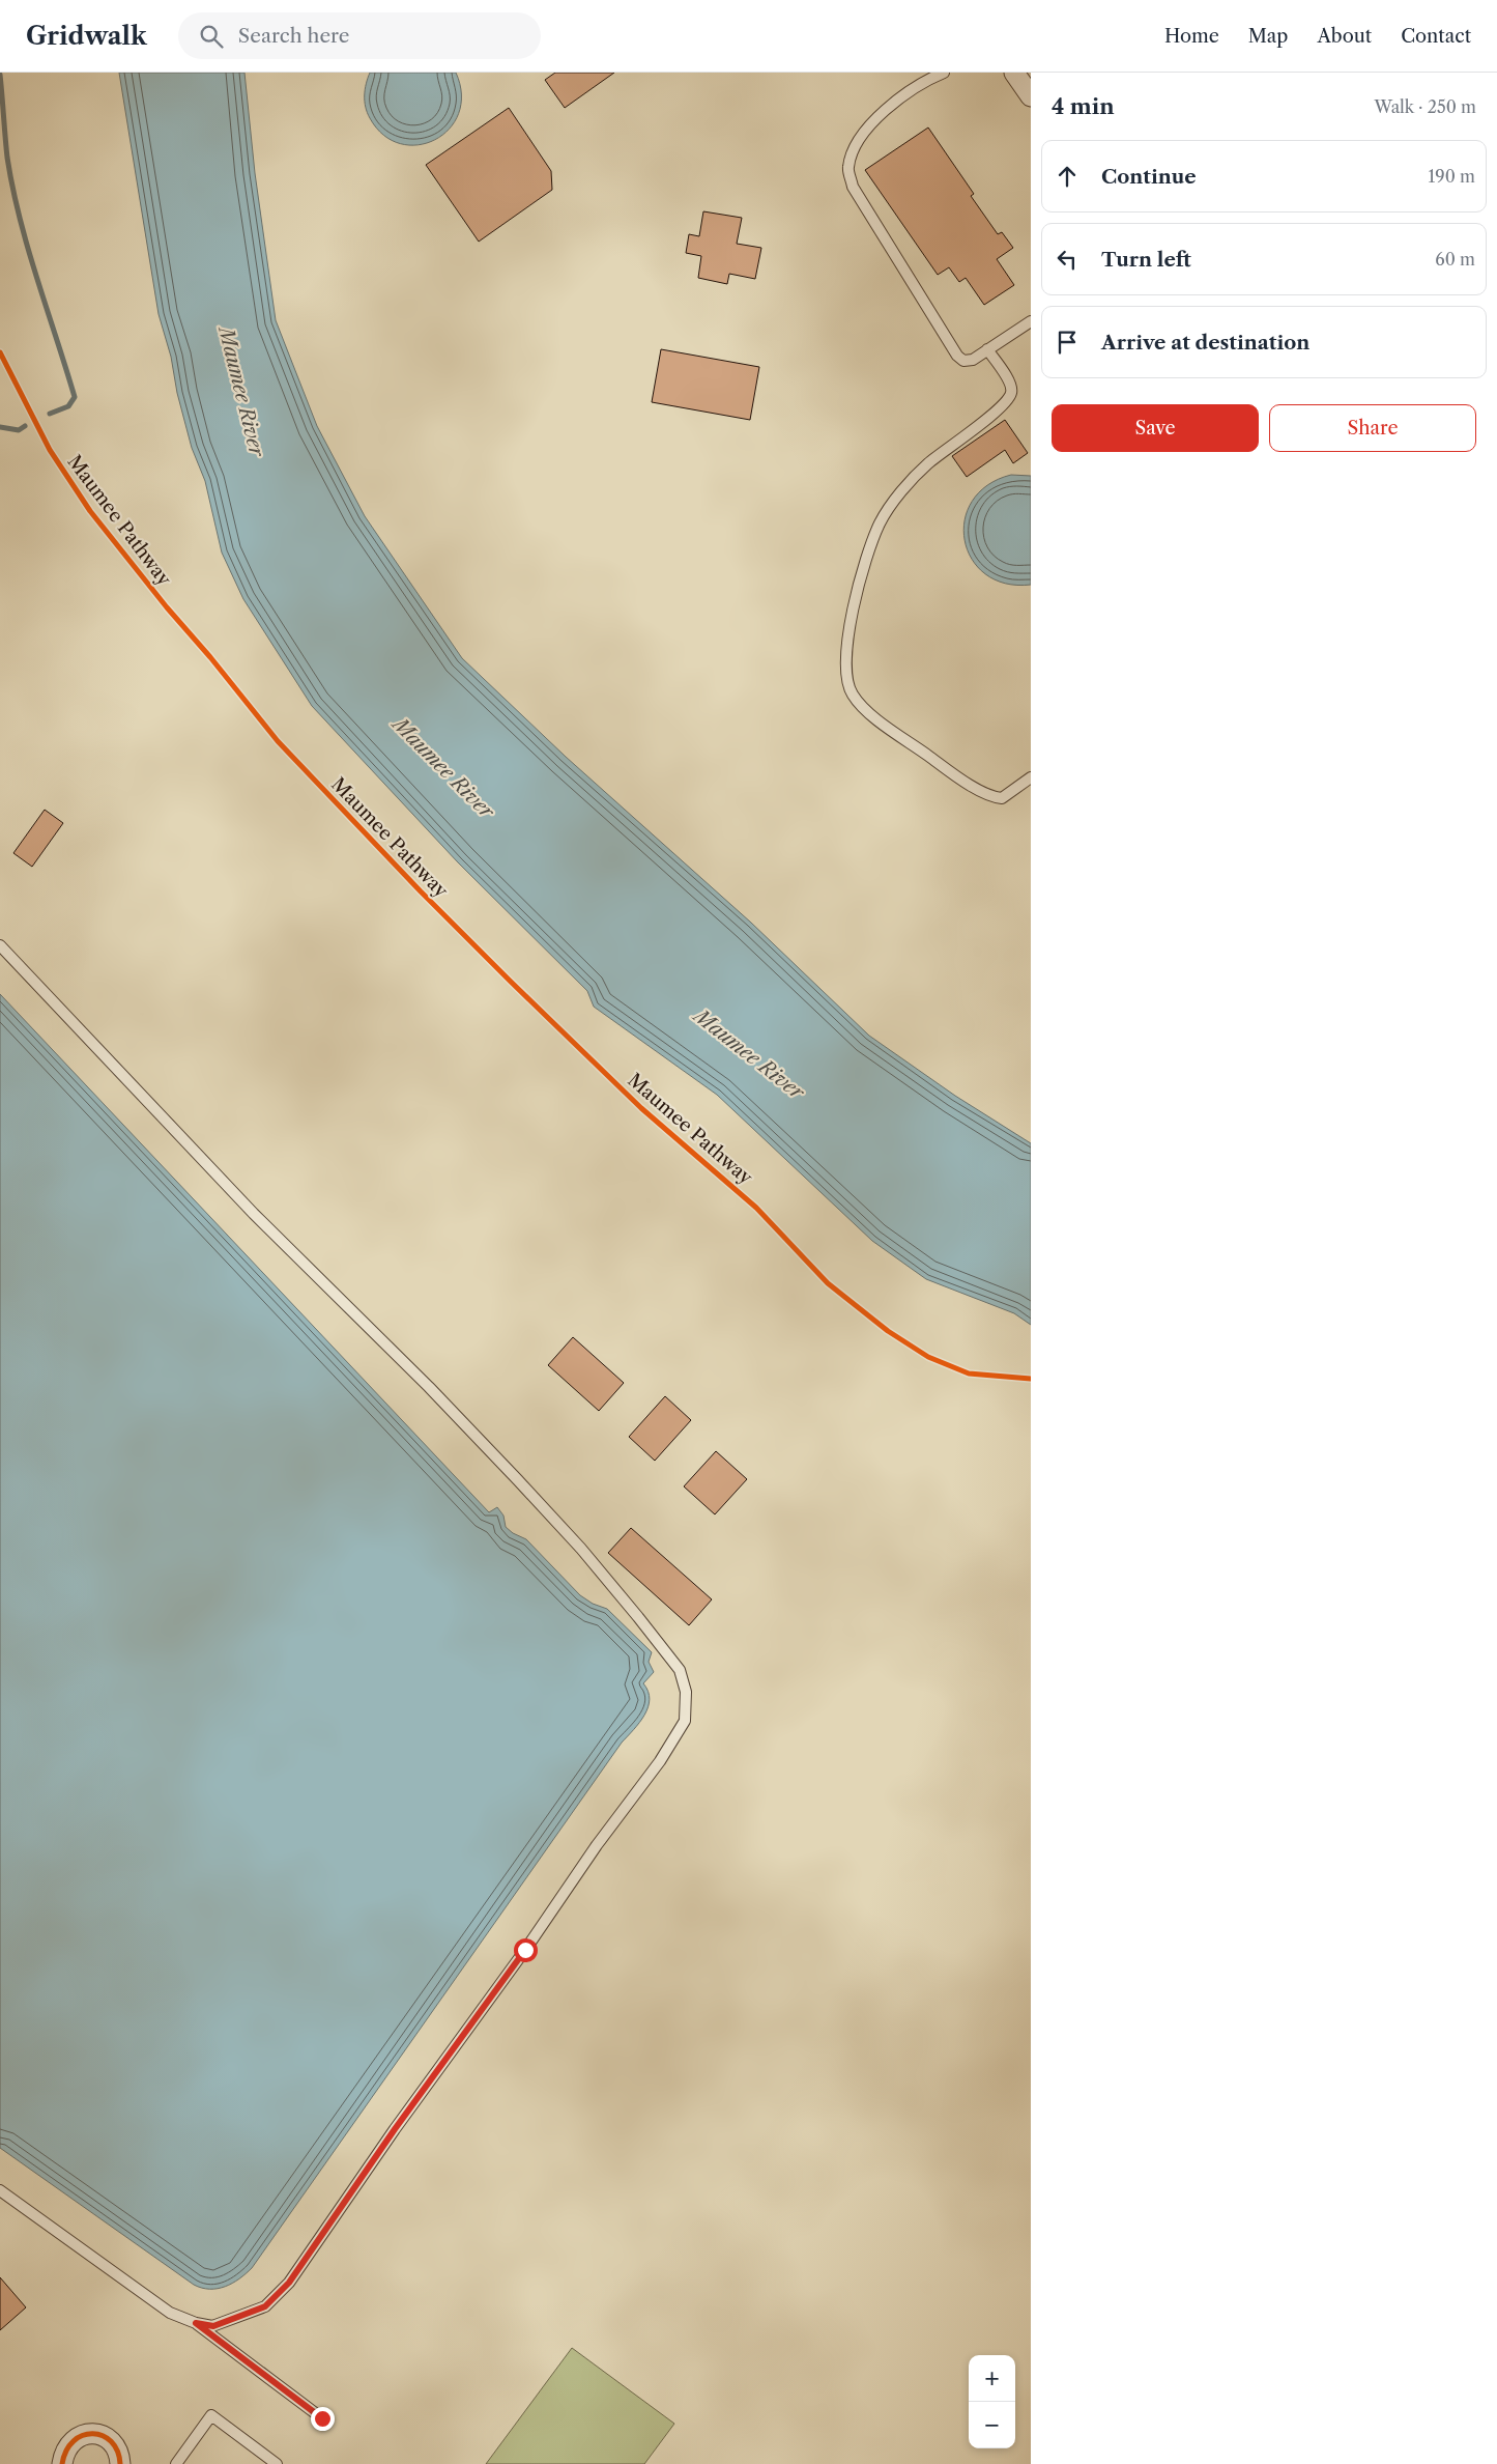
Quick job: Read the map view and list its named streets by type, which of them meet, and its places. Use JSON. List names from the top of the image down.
{
  "streets": {
    "cycle path": ["Maumee Pathway"]
  },
  "water": ["Maumee River"],
  "page": {
    "header": "Gridwalk",
    "search": "Search here",
    "nav": [
      "Home",
      "Map",
      "About",
      "Contact"
    ],
    "heading": ["4 min", "Walk · 250 m"],
    "list": [
      ["Continue", "190 m"],
      ["Turn left", "60 m"],
      "Arrive at destination"
    ],
    "buttons": ["Save", "Share"],
    "map_buttons": ["+", "−"]
  }
}
